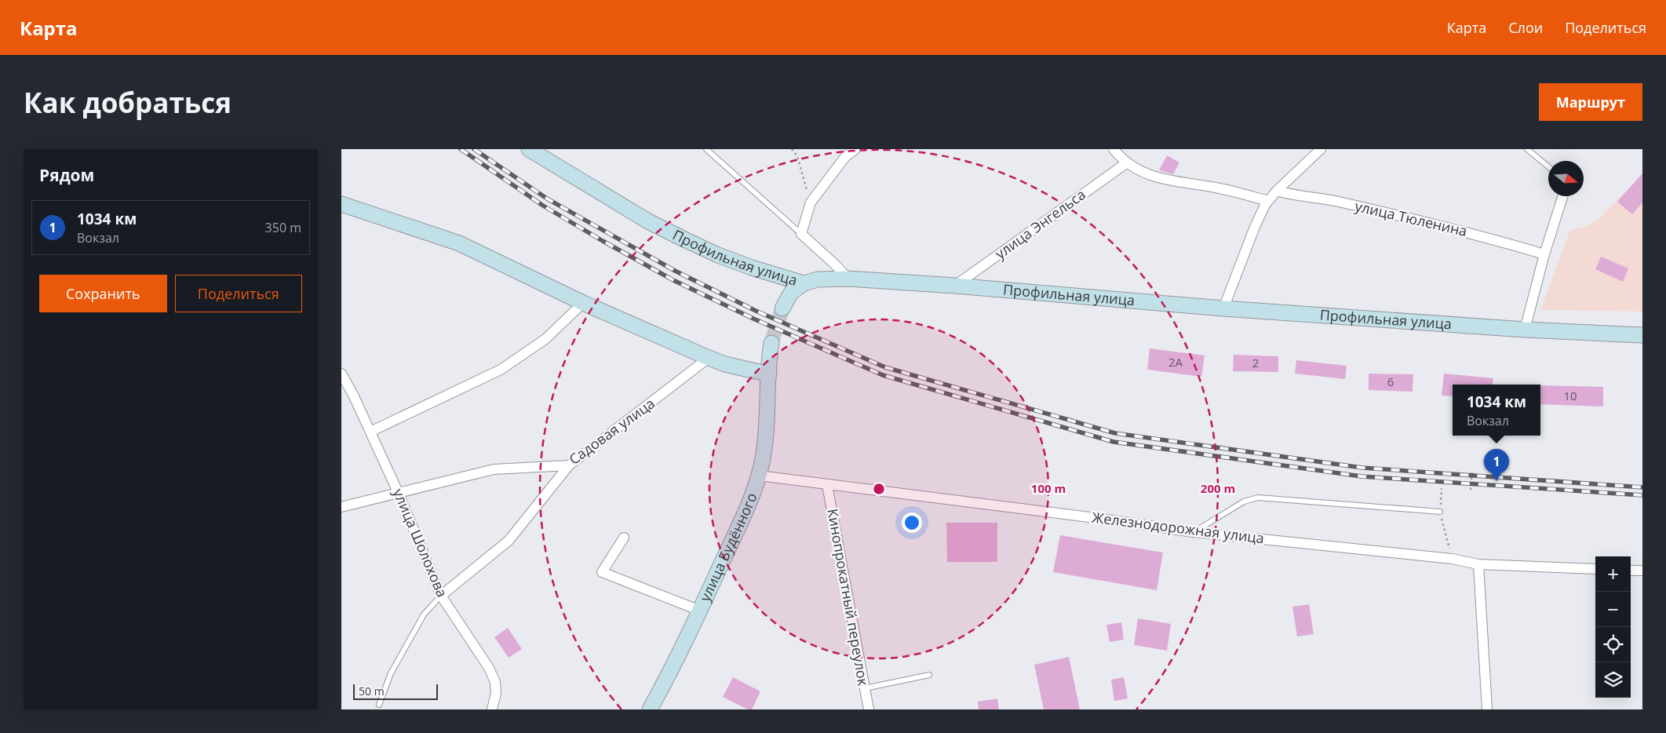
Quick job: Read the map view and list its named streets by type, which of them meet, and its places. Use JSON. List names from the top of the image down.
{
  "streets": {
    "main road": ["Профильная улица", "улица Будённого"],
    "street": [
      "улица Тюленина",
      "улица Энгельса",
      "Садовая улица",
      "Железнодорожная улица",
      "улица Шолохова",
      "Кинопрокатный переулок"
    ]
  },
  "crossings": [
    ["улица Энгельса", "Профильная улица"],
    ["Садовая улица", "улица Шолохова"],
    ["Железнодорожная улица", "улица Будённого"],
    ["Железнодорожная улица", "Кинопрокатный переулок"]
  ],
  "house_numbers": [
    "2А",
    "2",
    "6",
    "10"
  ],
  "scale_bar": "50 m",
  "north": "right",
  "page": {
    "header": "Карта",
    "nav": ["Карта", "Слои", "Поделиться"],
    "buttons": [
      "Маршрут",
      ["Сохранить", "Поделиться"]
    ],
    "title": "Как добраться",
    "heading": "Рядом",
    "list": [
      {
        "mark": "1",
        "name": "1034 км",
        "note": "Вокзал",
        "value": "350 m"
      }
    ],
    "popup": ["1034 км", "Вокзал"],
    "pins": "1",
    "map_buttons": ["+", "−"],
    "scale": "50 m"
  },
  "rings": ["100 m", "200 m"]
}
